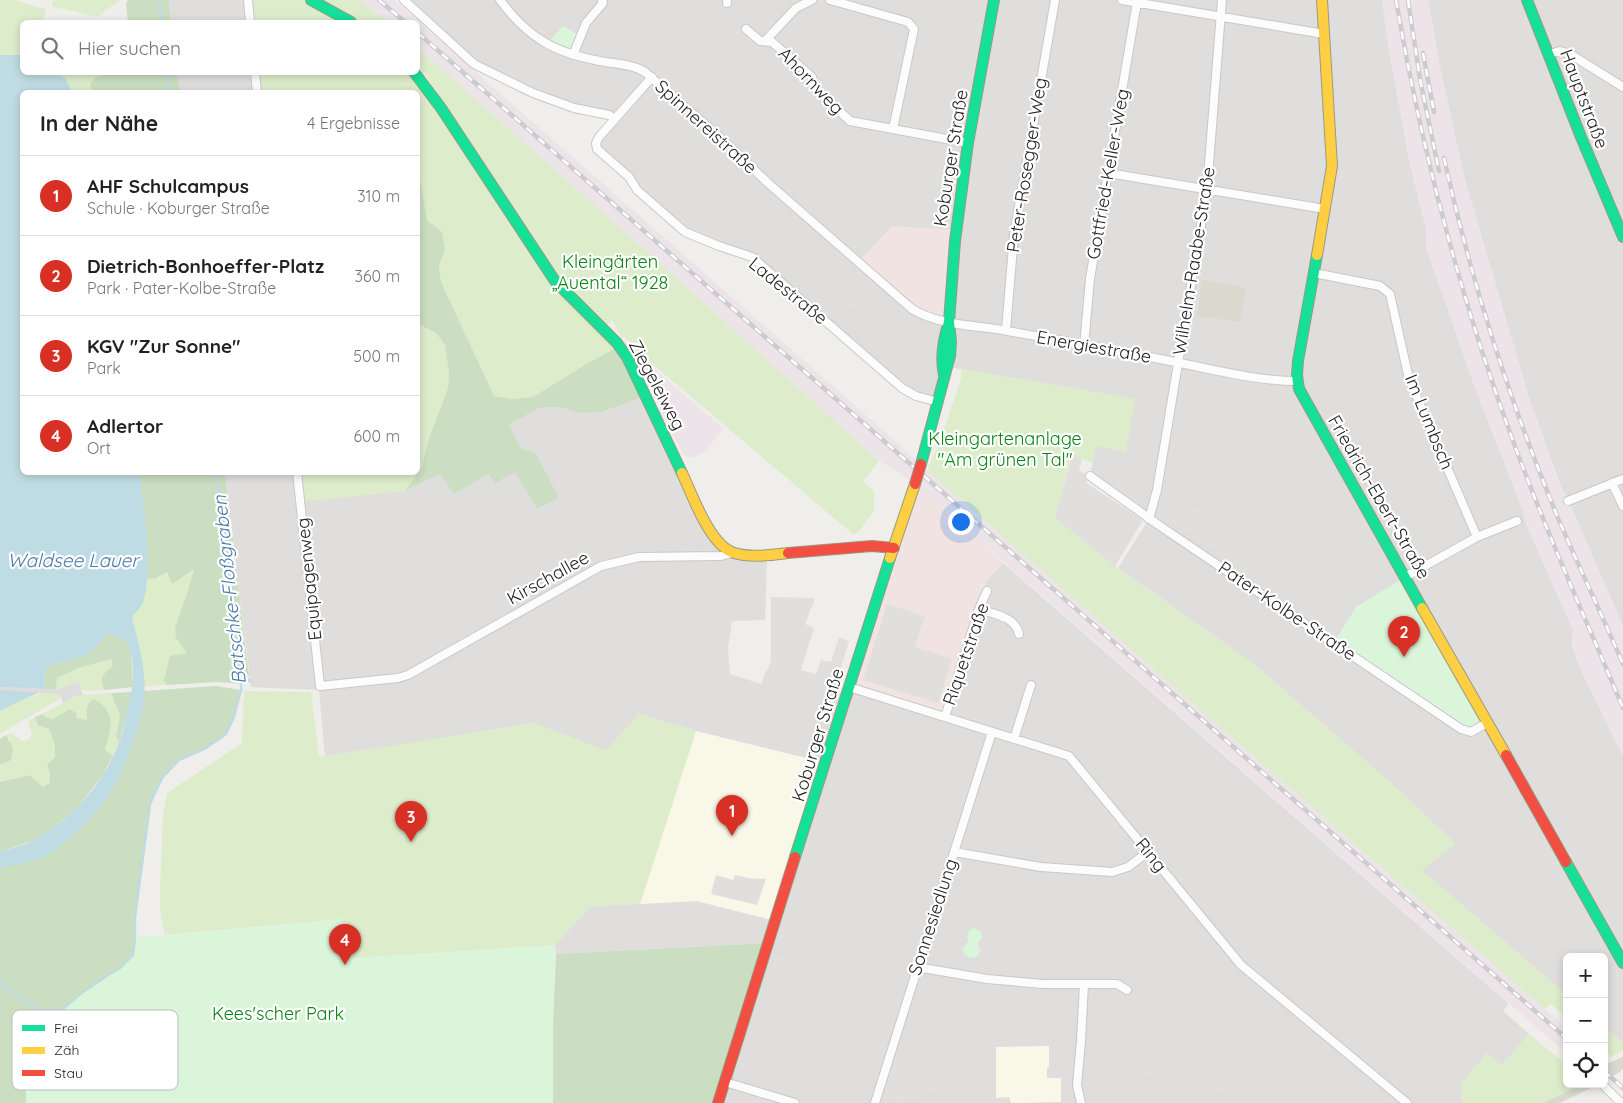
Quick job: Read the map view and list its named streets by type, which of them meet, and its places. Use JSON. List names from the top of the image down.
{
  "streets": {
    "main road": [
      "Hauptstraße",
      "Koburger Straße",
      "Ziegeleiweg",
      "Friedrich-Ebert-Straße",
      "Kirschallee"
    ],
    "street": [
      "Ahornweg",
      "Spinnereistraße",
      "Peter-Rosegger-Weg",
      "Gottfried-Keller-Weg",
      "Wilhelm-Raabe-Straße",
      "Ladestraße",
      "Energiestraße",
      "Im Lumbsch",
      "Equipagenweg",
      "Pater-Kolbe-Straße",
      "Riquetstraße",
      "Ring",
      "Sonnesiedlung"
    ]
  },
  "crossings": [
    ["Ahornweg", "Koburger Straße"],
    ["Spinnereistraße", "Koburger Straße"],
    ["Spinnereistraße", "Ladestraße"],
    ["Spinnereistraße", "Energiestraße"],
    ["Koburger Straße", "Ladestraße"],
    ["Koburger Straße", "Energiestraße"],
    ["Koburger Straße", "Kirschallee"],
    ["Koburger Straße", "Ring"],
    ["Peter-Rosegger-Weg", "Energiestraße"],
    ["Gottfried-Keller-Weg", "Energiestraße"],
    ["Wilhelm-Raabe-Straße", "Energiestraße"],
    ["Wilhelm-Raabe-Straße", "Pater-Kolbe-Straße"],
    ["Energiestraße", "Friedrich-Ebert-Straße"],
    ["Ziegeleiweg", "Kirschallee"],
    ["Im Lumbsch", "Friedrich-Ebert-Straße"],
    ["Friedrich-Ebert-Straße", "Pater-Kolbe-Straße"],
    ["Kirschallee", "Equipagenweg"],
    ["Riquetstraße", "Ring"],
    ["Ring", "Sonnesiedlung"]
  ],
  "water": ["Waldsee Lauer", "Batschke‐Floßgraben"],
  "parks": ["Kleingärten „Auental“ 1928", "Kleingartenanlage \"Am grünen Tal\"", "Kees'scher Park"],
  "legend": ["Frei", "Zäh", "Stau"],
  "page": {
    "search": "Hier suchen",
    "heading": ["In der Nähe", "4 Ergebnisse"],
    "list": [
      {
        "mark": "1",
        "name": "AHF Schulcampus",
        "note": "Schule · Koburger Straße",
        "value": "310 m"
      },
      {
        "mark": "2",
        "name": "Dietrich-Bonhoeffer-Platz",
        "note": "Park · Pater-Kolbe-Straße",
        "value": "360 m"
      },
      {
        "mark": "3",
        "name": "KGV \"Zur Sonne\"",
        "note": "Park",
        "value": "500 m"
      },
      {
        "mark": "4",
        "name": "Adlertor",
        "note": "Ort",
        "value": "600 m"
      }
    ],
    "pins": [
      "2",
      "1",
      "3",
      "4"
    ],
    "map_buttons": ["+", "−"]
  }
}
